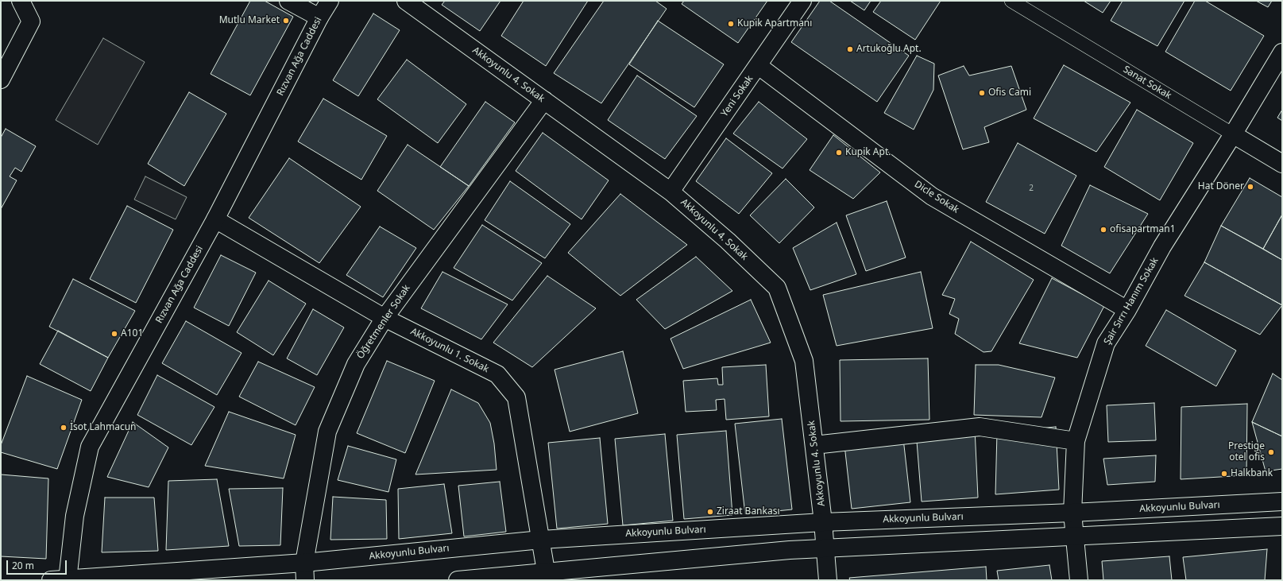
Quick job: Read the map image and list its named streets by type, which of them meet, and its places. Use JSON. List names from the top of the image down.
{
  "streets": {
    "street": [
      "Rızvan Ağa Caddesi",
      "Akkoyunlu 4. Sokak",
      "Sanat Sokak",
      "Yeni Sokak",
      "Dicle Sokak",
      "Şair Sırrı Hanım Sokak",
      "Öğretmenler Sokak",
      "Akkoyunlu 1. Sokak",
      "Akkoyunlu Bulvarı"
    ]
  },
  "crossings": [
    ["Rızvan Ağa Caddesi", "Akkoyunlu 1. Sokak"],
    ["Rızvan Ağa Caddesi", "Akkoyunlu Bulvarı"],
    ["Akkoyunlu 4. Sokak", "Yeni Sokak"],
    ["Akkoyunlu 4. Sokak", "Öğretmenler Sokak"],
    ["Akkoyunlu 4. Sokak", "Akkoyunlu Bulvarı"],
    ["Sanat Sokak", "Şair Sırrı Hanım Sokak"],
    ["Yeni Sokak", "Dicle Sokak"],
    ["Dicle Sokak", "Şair Sırrı Hanım Sokak"],
    ["Şair Sırrı Hanım Sokak", "Akkoyunlu Bulvarı"],
    ["Öğretmenler Sokak", "Akkoyunlu 1. Sokak"],
    ["Öğretmenler Sokak", "Akkoyunlu Bulvarı"],
    ["Akkoyunlu 1. Sokak", "Akkoyunlu Bulvarı"]
  ],
  "places": [
    "Mutlu Market",
    "Kupik Apartmanı",
    "Artukoğlu Apt.",
    "Ofis Cami",
    "Kupik Apt.",
    "Hat Döner",
    "ofisapartman1",
    "A101",
    "İsot Lahmacun",
    "Prestige otel ofis",
    "Halkbank",
    "Ziraat Bankası"
  ],
  "house_numbers": ["2"],
  "scale_bar": "20 m"
}
